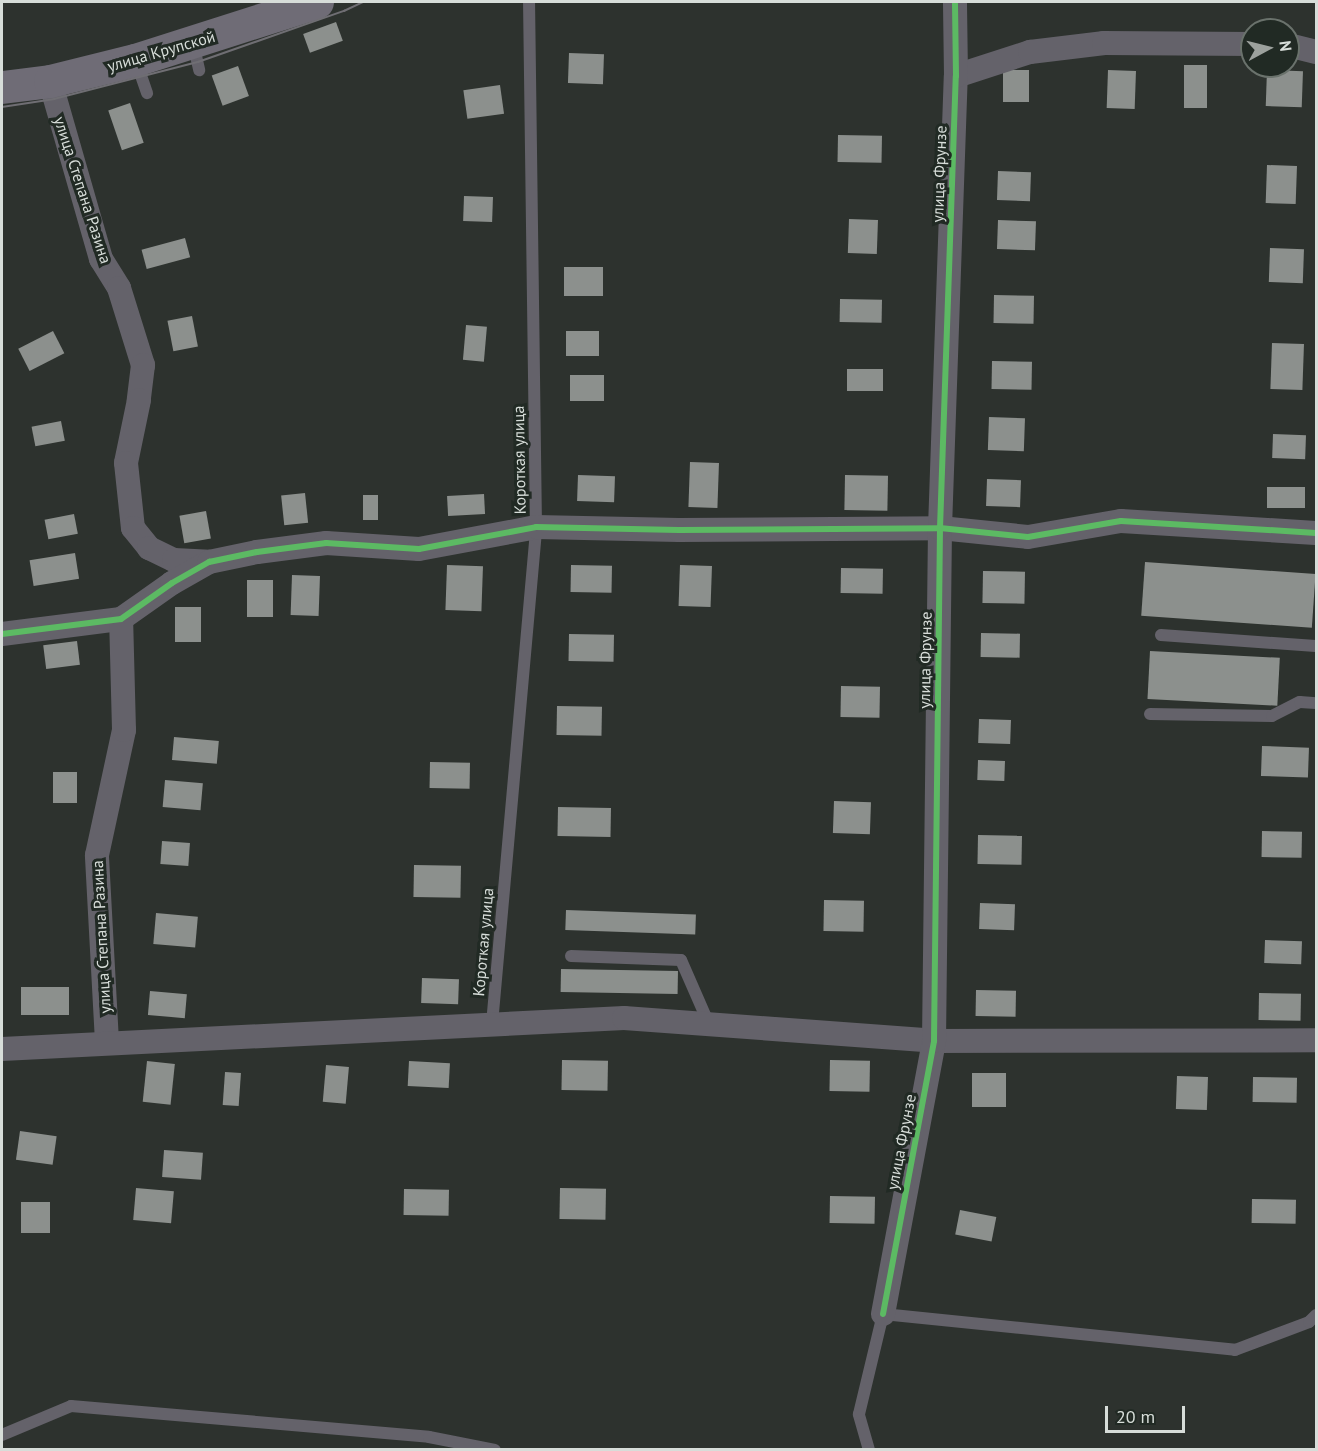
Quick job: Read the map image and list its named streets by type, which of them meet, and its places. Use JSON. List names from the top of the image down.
{
  "streets": {
    "main road": ["улица Крупской"],
    "street": ["улица Фрунзе", "улица Степана Разина"],
    "lane": ["Короткая улица"]
  },
  "crossings": [
    ["улица Крупской", "улица Степана Разина"]
  ],
  "scale_bar": "20 m",
  "north": "right"
}
